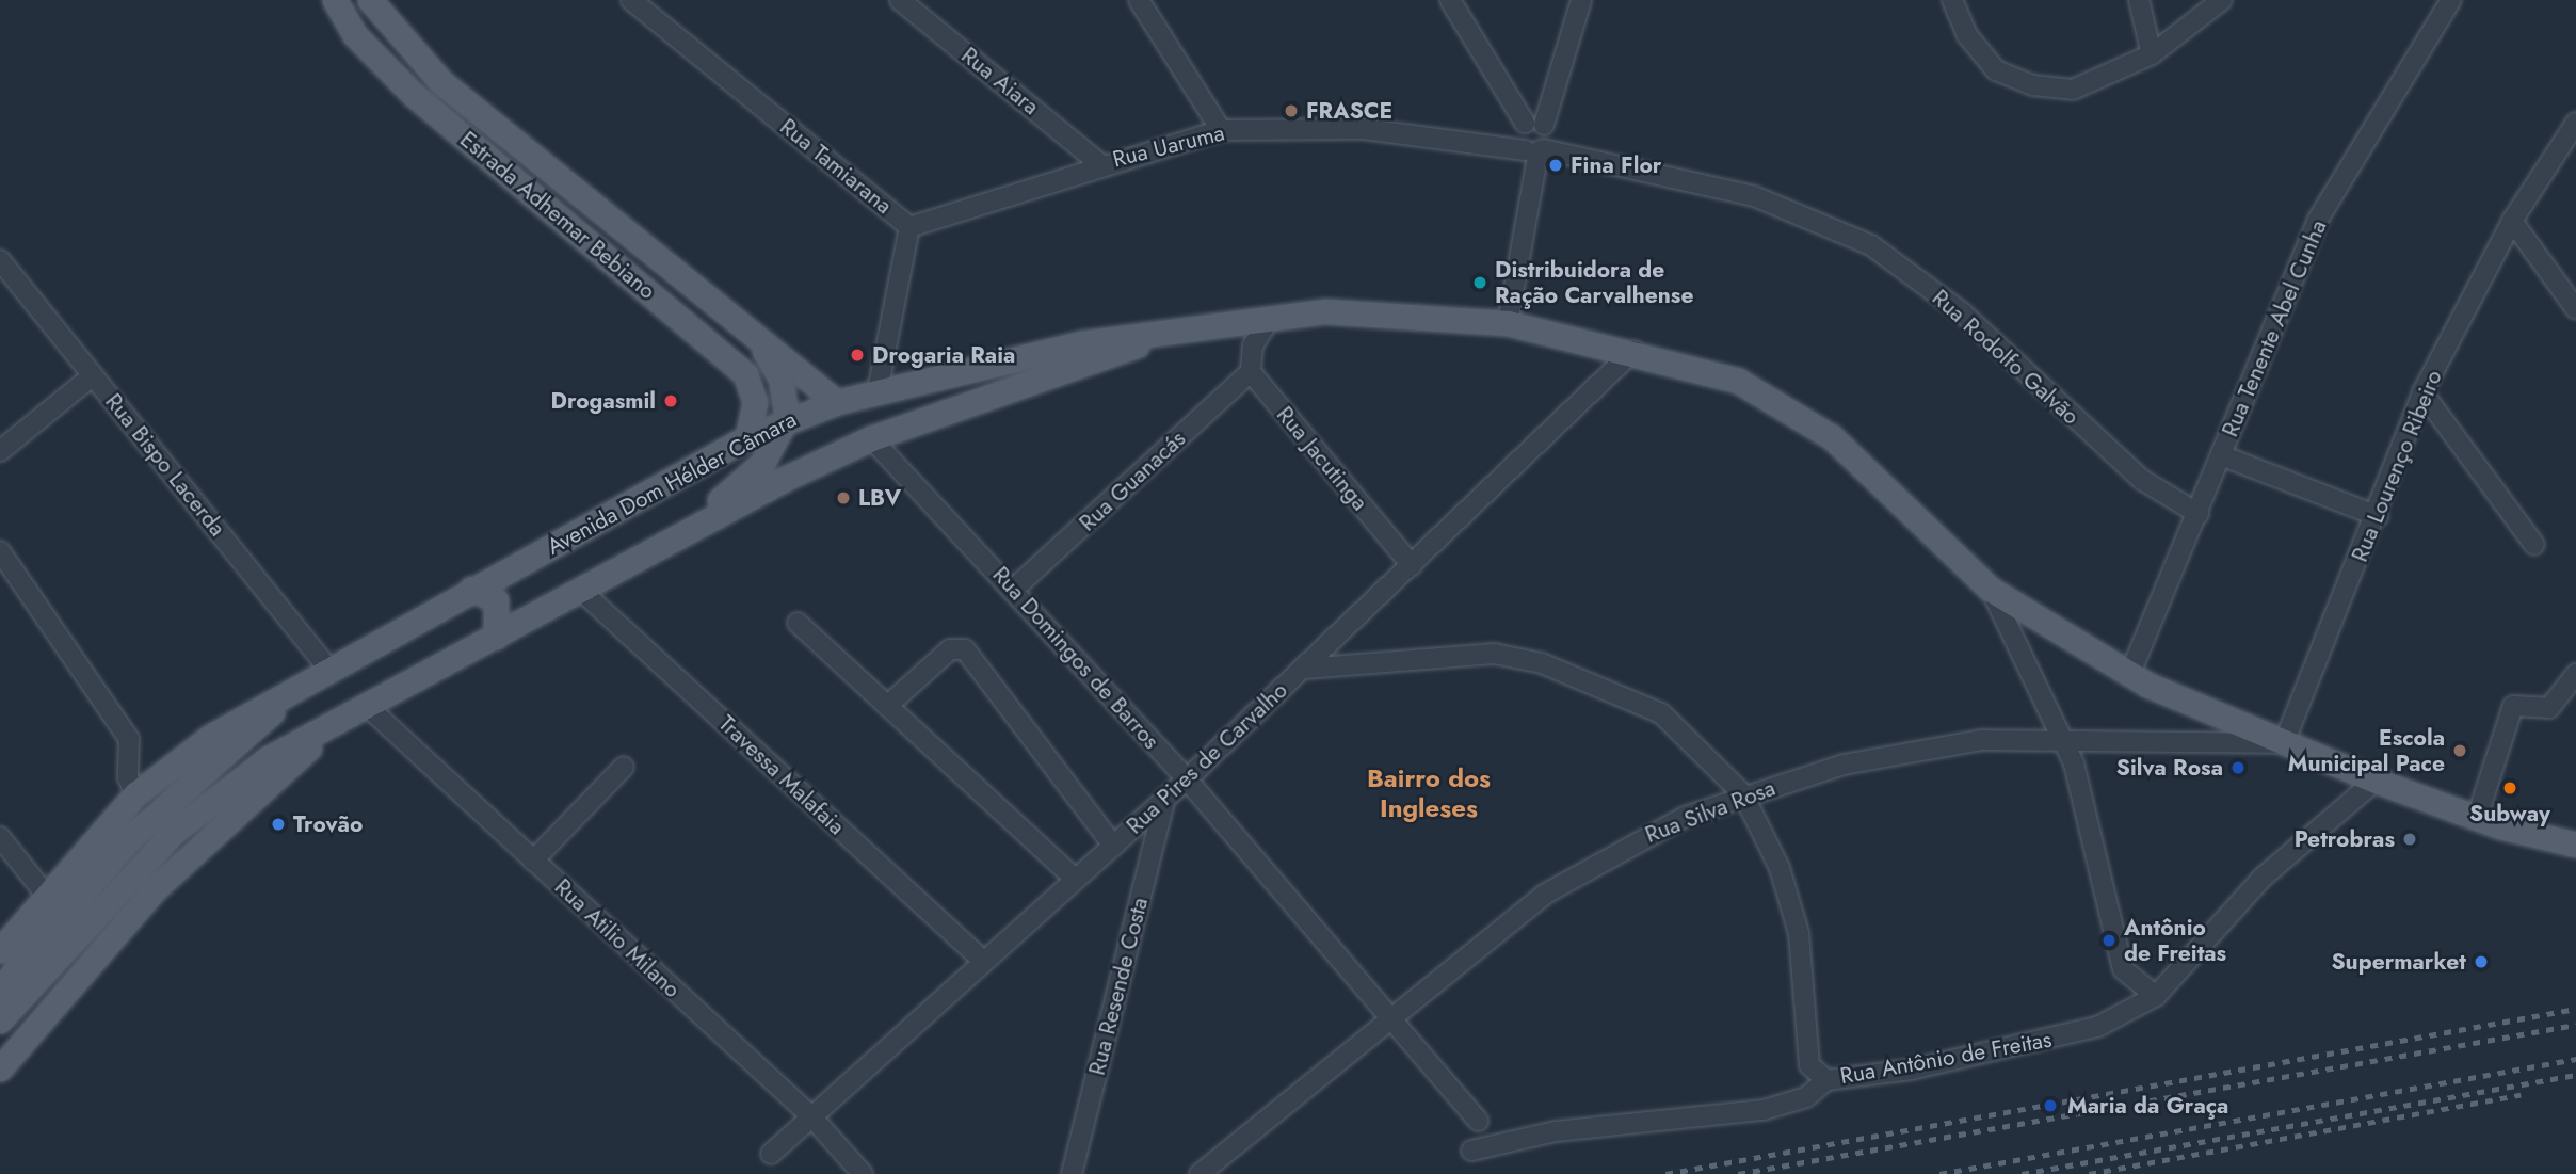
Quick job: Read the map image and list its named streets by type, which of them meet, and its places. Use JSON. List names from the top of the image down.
{
  "streets": {
    "main road": ["Estrada Adhemar Bebiano", "Avenida Dom Hélder Câmara"],
    "street": [
      "Rua Aiara",
      "Rua Uaruma",
      "Rua Tamiarana",
      "Rua Tenente Abel Cunha",
      "Rua Rodolfo Galvão",
      "Rua Jacutinga",
      "Rua Bispo Lacerda",
      "Rua Lourenço Ribeiro",
      "Rua Guanacás",
      "Rua Domingos de Barros",
      "Rua Pires de Carvalho",
      "Travessa Malafaia",
      "Rua Silva Rosa",
      "Rua Atilio Milano",
      "Rua Resende Costa",
      "Rua Antônio de Freitas"
    ]
  },
  "crossings": [
    ["Rua Aiara", "Rua Uaruma"],
    ["Rua Uaruma", "Rua Tamiarana"],
    ["Rua Uaruma", "Rua Rodolfo Galvão"],
    ["Rua Tamiarana", "Avenida Dom Hélder Câmara"],
    ["Estrada Adhemar Bebiano", "Avenida Dom Hélder Câmara"],
    ["Rua Tenente Abel Cunha", "Rua Rodolfo Galvão"],
    ["Rua Tenente Abel Cunha", "Avenida Dom Hélder Câmara"],
    ["Rua Jacutinga", "Rua Guanacás"],
    ["Rua Jacutinga", "Rua Pires de Carvalho"],
    ["Rua Bispo Lacerda", "Avenida Dom Hélder Câmara"],
    ["Rua Lourenço Ribeiro", "Avenida Dom Hélder Câmara"],
    ["Rua Lourenço Ribeiro", "Rua Silva Rosa"],
    ["Rua Guanacás", "Rua Domingos de Barros"],
    ["Avenida Dom Hélder Câmara", "Rua Domingos de Barros"],
    ["Avenida Dom Hélder Câmara", "Rua Pires de Carvalho"],
    ["Avenida Dom Hélder Câmara", "Travessa Malafaia"],
    ["Avenida Dom Hélder Câmara", "Rua Silva Rosa"],
    ["Avenida Dom Hélder Câmara", "Rua Atilio Milano"],
    ["Rua Domingos de Barros", "Rua Pires de Carvalho"],
    ["Rua Domingos de Barros", "Rua Silva Rosa"],
    ["Rua Pires de Carvalho", "Travessa Malafaia"],
    ["Rua Pires de Carvalho", "Rua Atilio Milano"],
    ["Rua Pires de Carvalho", "Rua Resende Costa"]
  ],
  "districts": ["Bairro dos Ingleses"],
  "places": [
    "FRASCE",
    "Fina Flor",
    "Distribuidora de Ração Carvalhense",
    "Drogaria Raia",
    "Drogasmil",
    "LBV",
    "Escola Municipal Pace",
    "Silva Rosa",
    "Subway",
    "Trovão",
    "Petrobras",
    "Antônio de Freitas",
    "Supermarket",
    "Maria da Graça"
  ]
}
